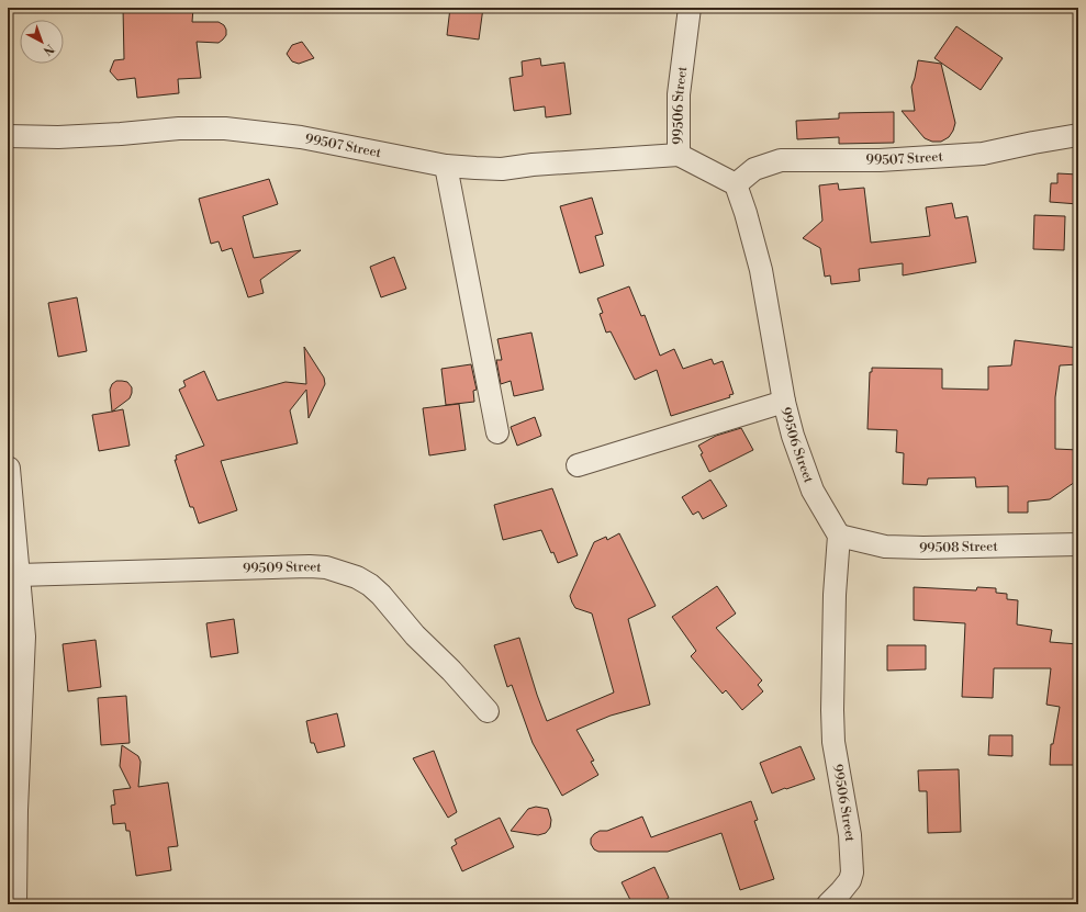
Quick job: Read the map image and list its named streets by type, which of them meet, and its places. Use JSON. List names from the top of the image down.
{
  "streets": {
    "street": [
      "99506 Street",
      "99507 Street",
      "99508 Street",
      "99509 Street"
    ]
  },
  "crossings": [
    ["99506 Street", "99507 Street"],
    ["99506 Street", "99508 Street"]
  ],
  "north": "bottom right"
}
